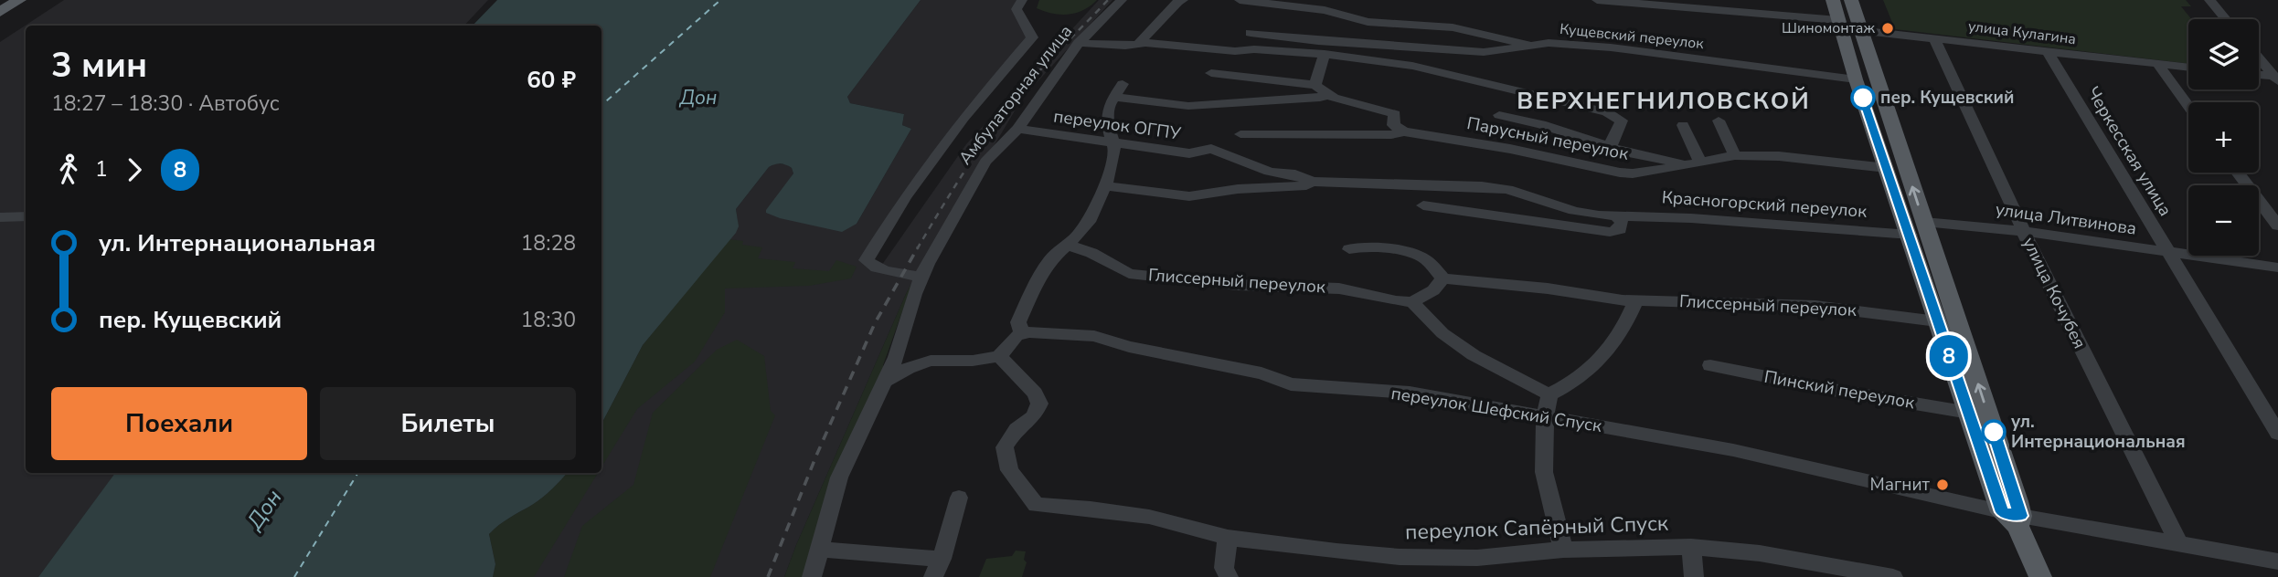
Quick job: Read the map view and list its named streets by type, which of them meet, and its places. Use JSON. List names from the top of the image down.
{
  "streets": {
    "street": [
      "улица Кулагина",
      "Кущевский переулок",
      "Амбулаторная улица",
      "переулок ОГПУ",
      "Парусный переулок",
      "Черкесская улица",
      "Красногорский переулок",
      "улица Литвинова",
      "Глиссерный переулок",
      "улица Кочубея",
      "Пинский переулок",
      "переулок Шефский Спуск",
      "переулок Сапёрный Спуск"
    ]
  },
  "crossings": [
    ["улица Кулагина", "Черкесская улица"],
    ["улица Кулагина", "улица Кочубея"],
    ["Амбулаторная улица", "переулок ОГПУ"],
    ["переулок ОГПУ", "Красногорский переулок"],
    ["Черкесская улица", "улица Литвинова"],
    ["Красногорский переулок", "улица Литвинова"],
    ["улица Литвинова", "улица Кочубея"],
    ["улица Кочубея", "переулок Шефский Спуск"]
  ],
  "districts": ["ВЕРХНЕГНИЛОВСКОЙ"],
  "water": ["Дон"],
  "places": [
    "Шиномонтаж",
    "пер. Кущевский",
    "ул. Интернациональная",
    "Магнит"
  ],
  "lines": ["bus line 8"],
  "page": {
    "on_map": "8",
    "map_buttons": ["+", "−"],
    "heading": ["3 мин", "18:27 – 18:30 · Автобус", "60 ₽"],
    "legs": ["1", "8"],
    "list": [
      {
        "name": "ул. Интернациональная",
        "value": "18:28"
      },
      {
        "name": "пер. Кущевский",
        "value": "18:30"
      }
    ],
    "buttons": ["Поехали", "Билеты"]
  }
}
